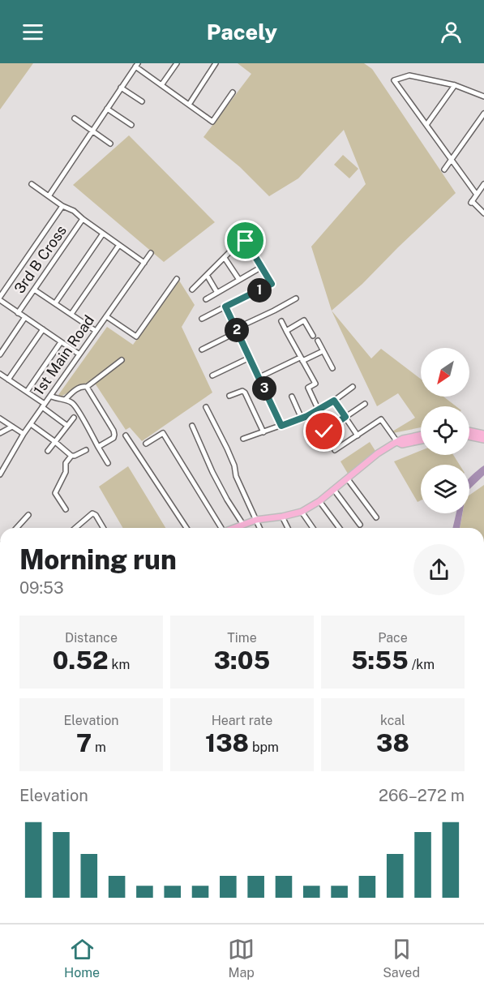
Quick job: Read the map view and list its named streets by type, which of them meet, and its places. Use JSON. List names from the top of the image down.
{
  "streets": {
    "street": ["3rd B Cross", "1st Main Road"]
  },
  "north": "bottom left",
  "page": {
    "header": "Pacely",
    "pins": ["1", "2", "3"],
    "heading": ["Morning run", "09:53"],
    "stats": [
      ["Distance", "0.52 km"],
      ["Time", "3:05"],
      ["Pace", "5:55 /km"],
      ["Elevation", "7 m"],
      ["Heart rate", "138 bpm"],
      ["kcal", "38"]
    ],
    "chart": ["Elevation", "266–272 m"],
    "tabs": ["Home", "Map", "Saved"]
  }
}
